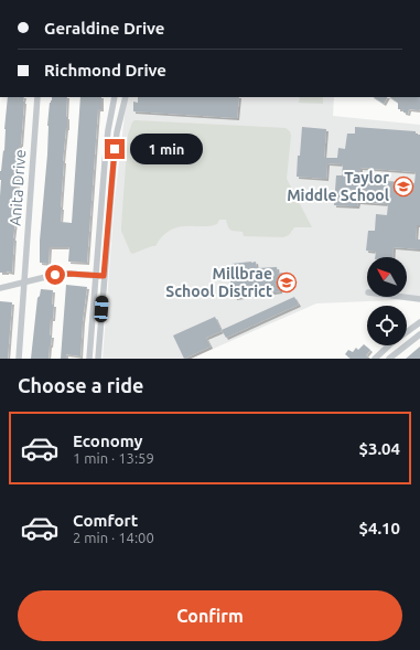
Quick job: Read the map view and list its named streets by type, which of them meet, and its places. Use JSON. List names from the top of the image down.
{
  "streets": {
    "street": ["Anita Drive"]
  },
  "places": {
    "school or university": ["Taylor Middle School", "Millbrae School District"]
  },
  "north": "top left",
  "page": {
    "banner": ["Geraldine Drive", "Richmond Drive"],
    "bubble": "1 min",
    "heading": "Choose a ride",
    "list": [
      {
        "name": "Economy",
        "note": "1 min · 13:59",
        "value": "$3.04"
      },
      {
        "name": "Comfort",
        "note": "2 min · 14:00",
        "value": "$4.10"
      }
    ],
    "buttons": "Confirm"
  }
}
